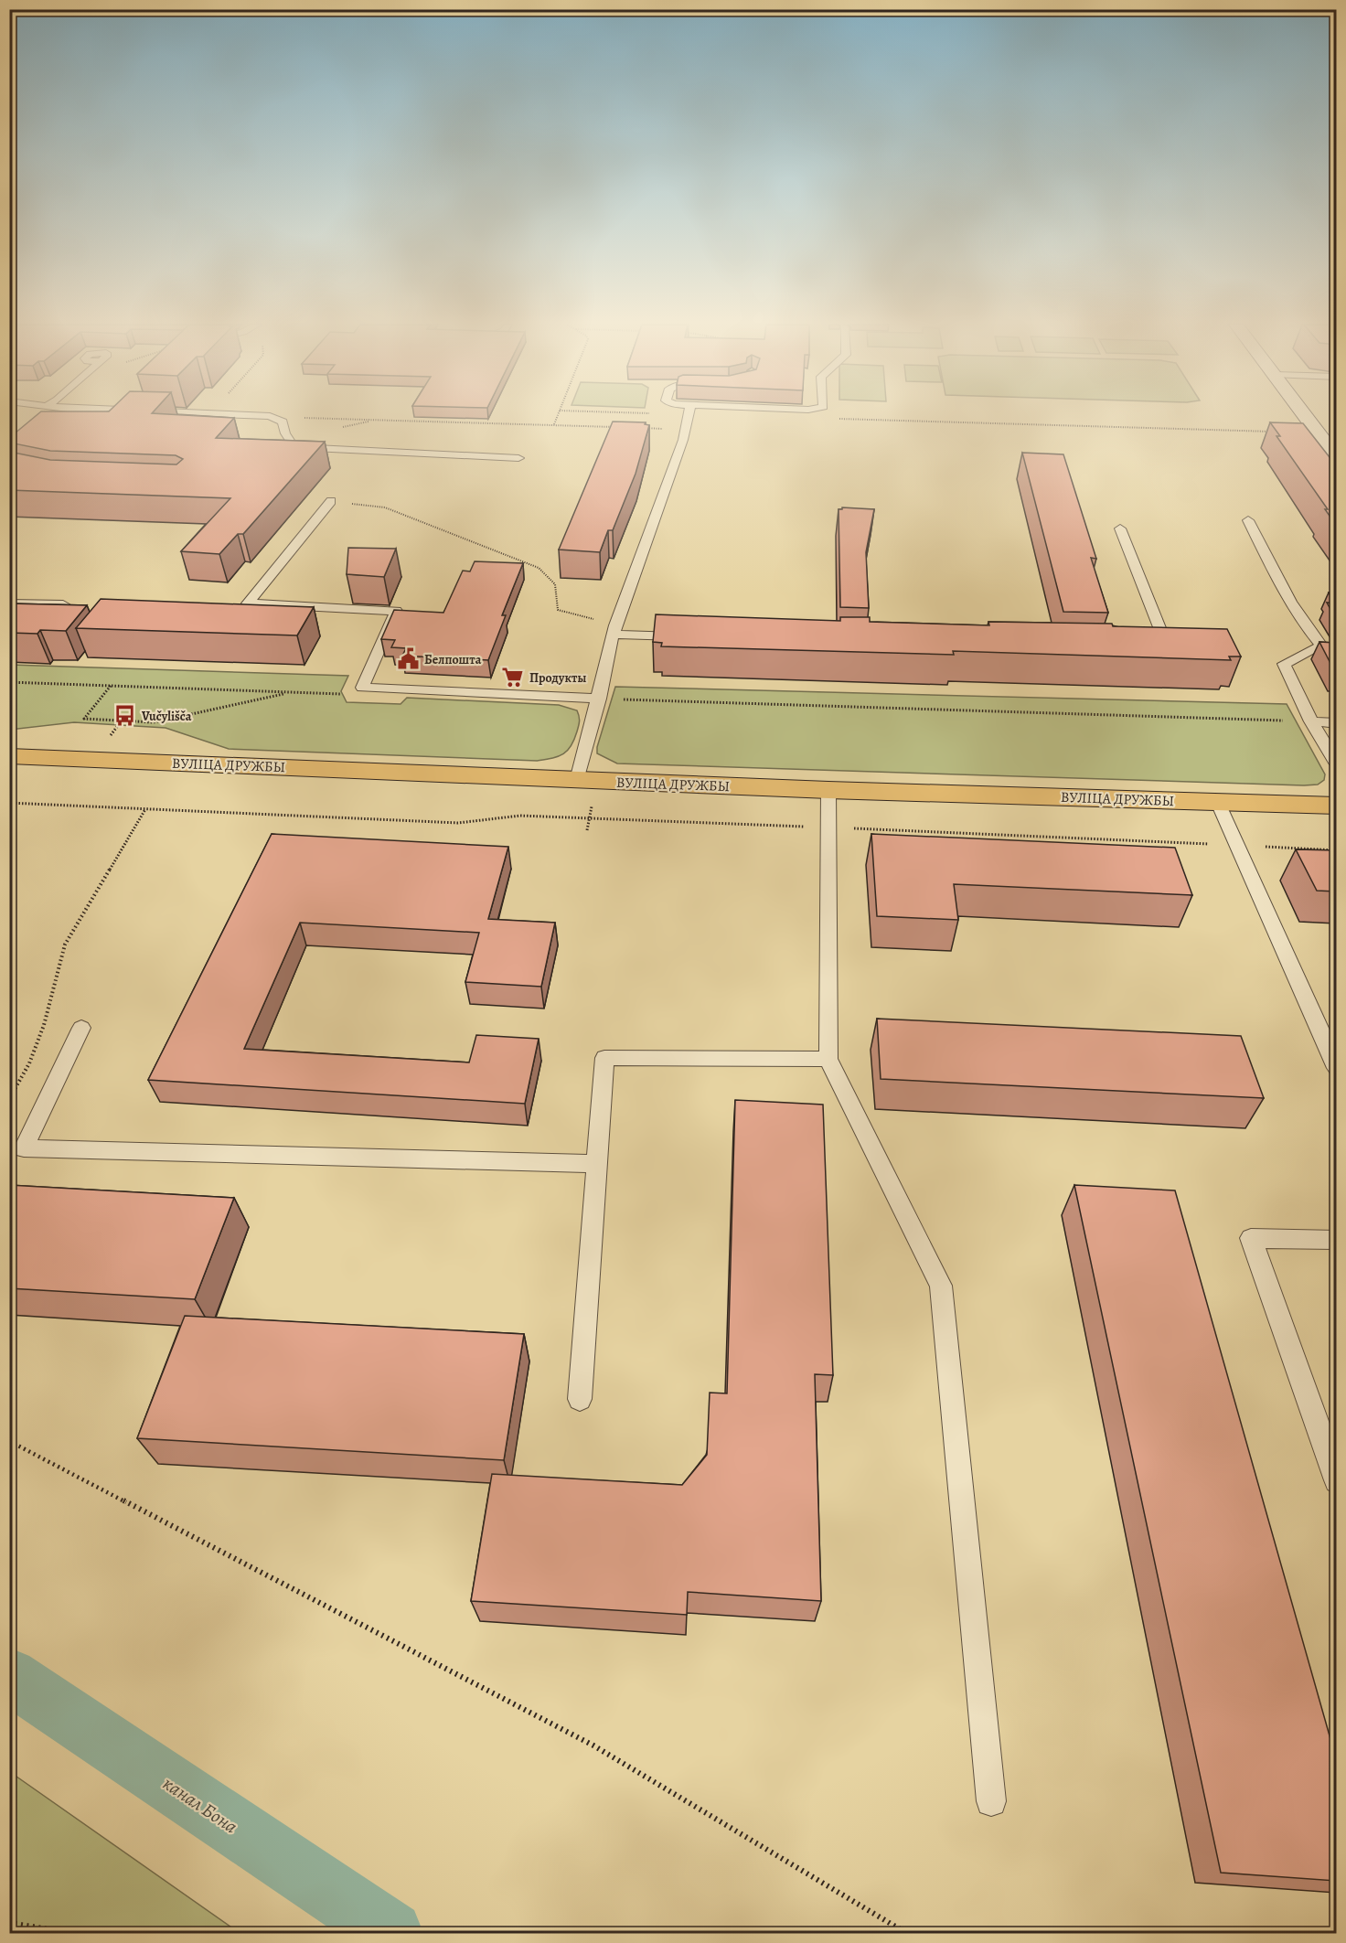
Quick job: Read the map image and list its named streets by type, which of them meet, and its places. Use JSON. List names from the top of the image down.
{
  "streets": {
    "main road": ["ВУЛІЦА ДРУЖБЫ"]
  },
  "water": ["канал Бона"],
  "places": {
    "public building": ["Белпошта"],
    "supermarket": ["Продукты"],
    "bus stop": ["Vučylišča"]
  }
}
